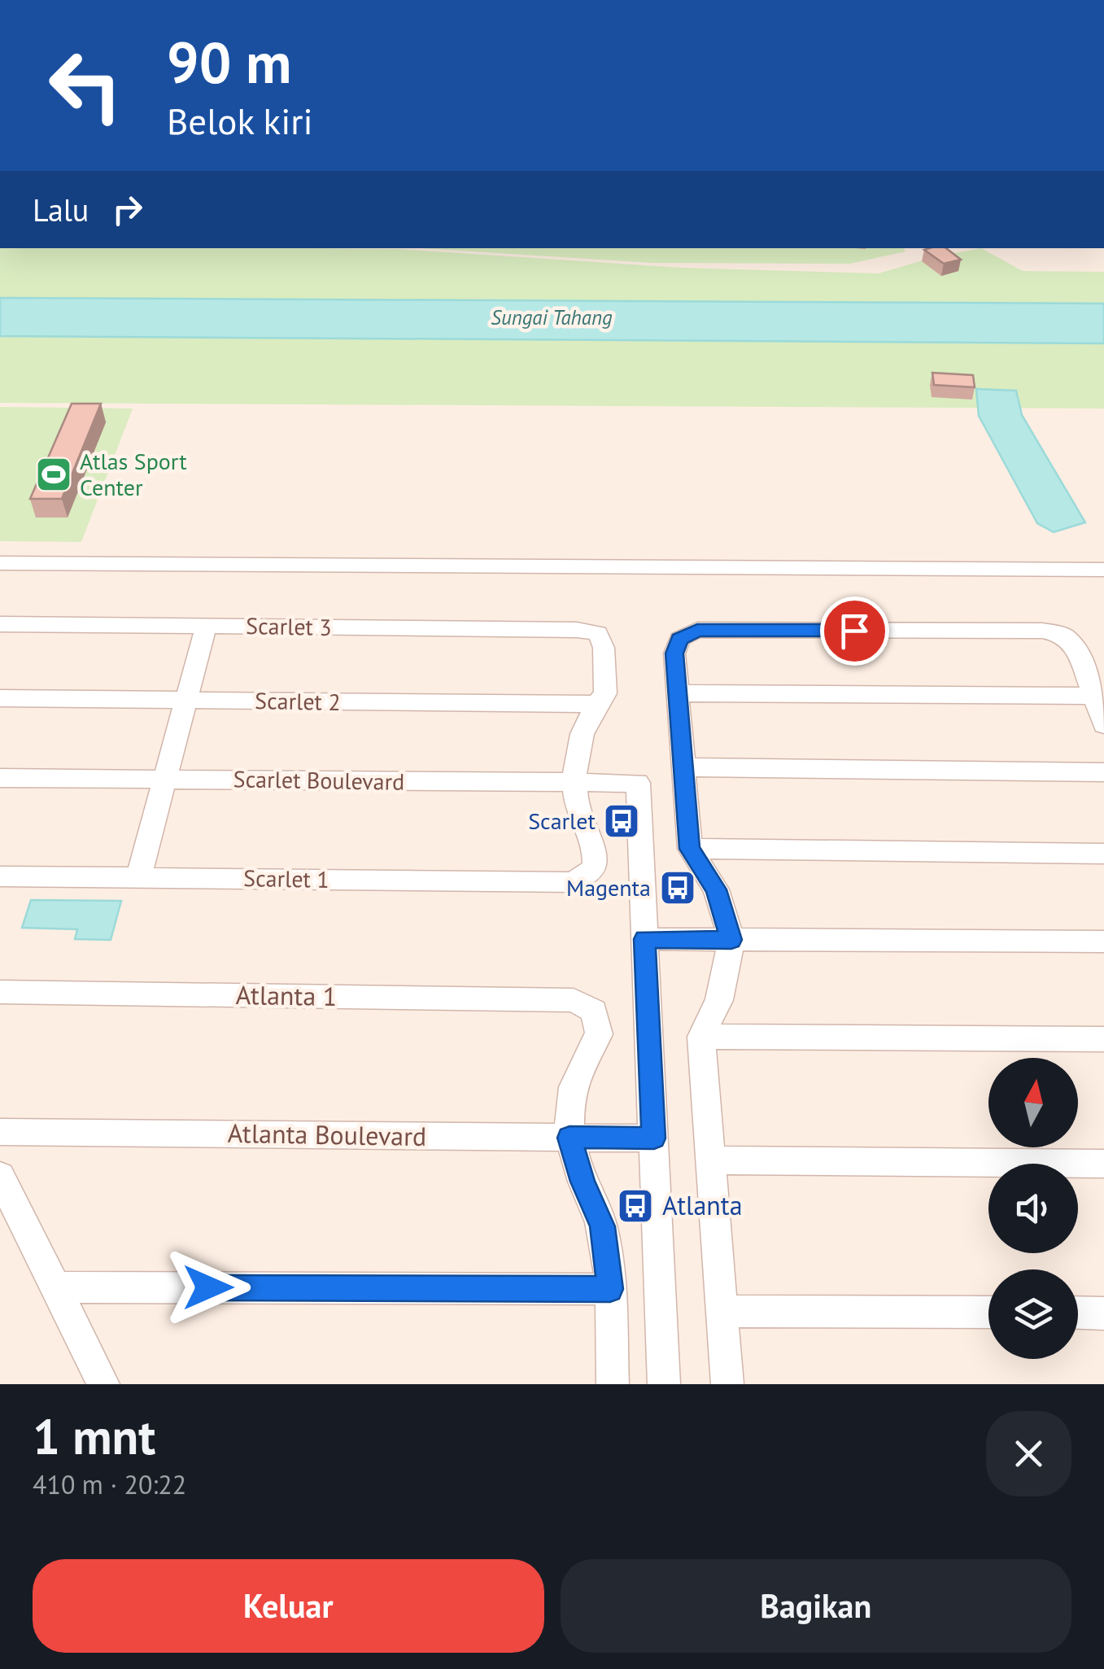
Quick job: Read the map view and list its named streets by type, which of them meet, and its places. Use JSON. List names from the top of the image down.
{
  "streets": {
    "street": [
      "Scarlet 3",
      "Scarlet 2",
      "Scarlet Boulevard",
      "Scarlet 1",
      "Atlanta 1",
      "Atlanta Boulevard"
    ]
  },
  "crossings": [
    ["Scarlet 3", "Scarlet 2"],
    ["Scarlet Boulevard", "Scarlet 1"],
    ["Atlanta 1", "Atlanta Boulevard"]
  ],
  "water": ["Sungai Tahang"],
  "places": {
    "sports": ["Atlas Sport Center"],
    "bus stop": ["Scarlet", "Magenta", "Atlanta"]
  },
  "north": "top",
  "page": {
    "turn": ["90 m", "Belok kiri"],
    "then": "Lalu",
    "heading": ["1 mnt", "410 m · 20:22"],
    "buttons": ["Keluar", "Bagikan"]
  }
}
